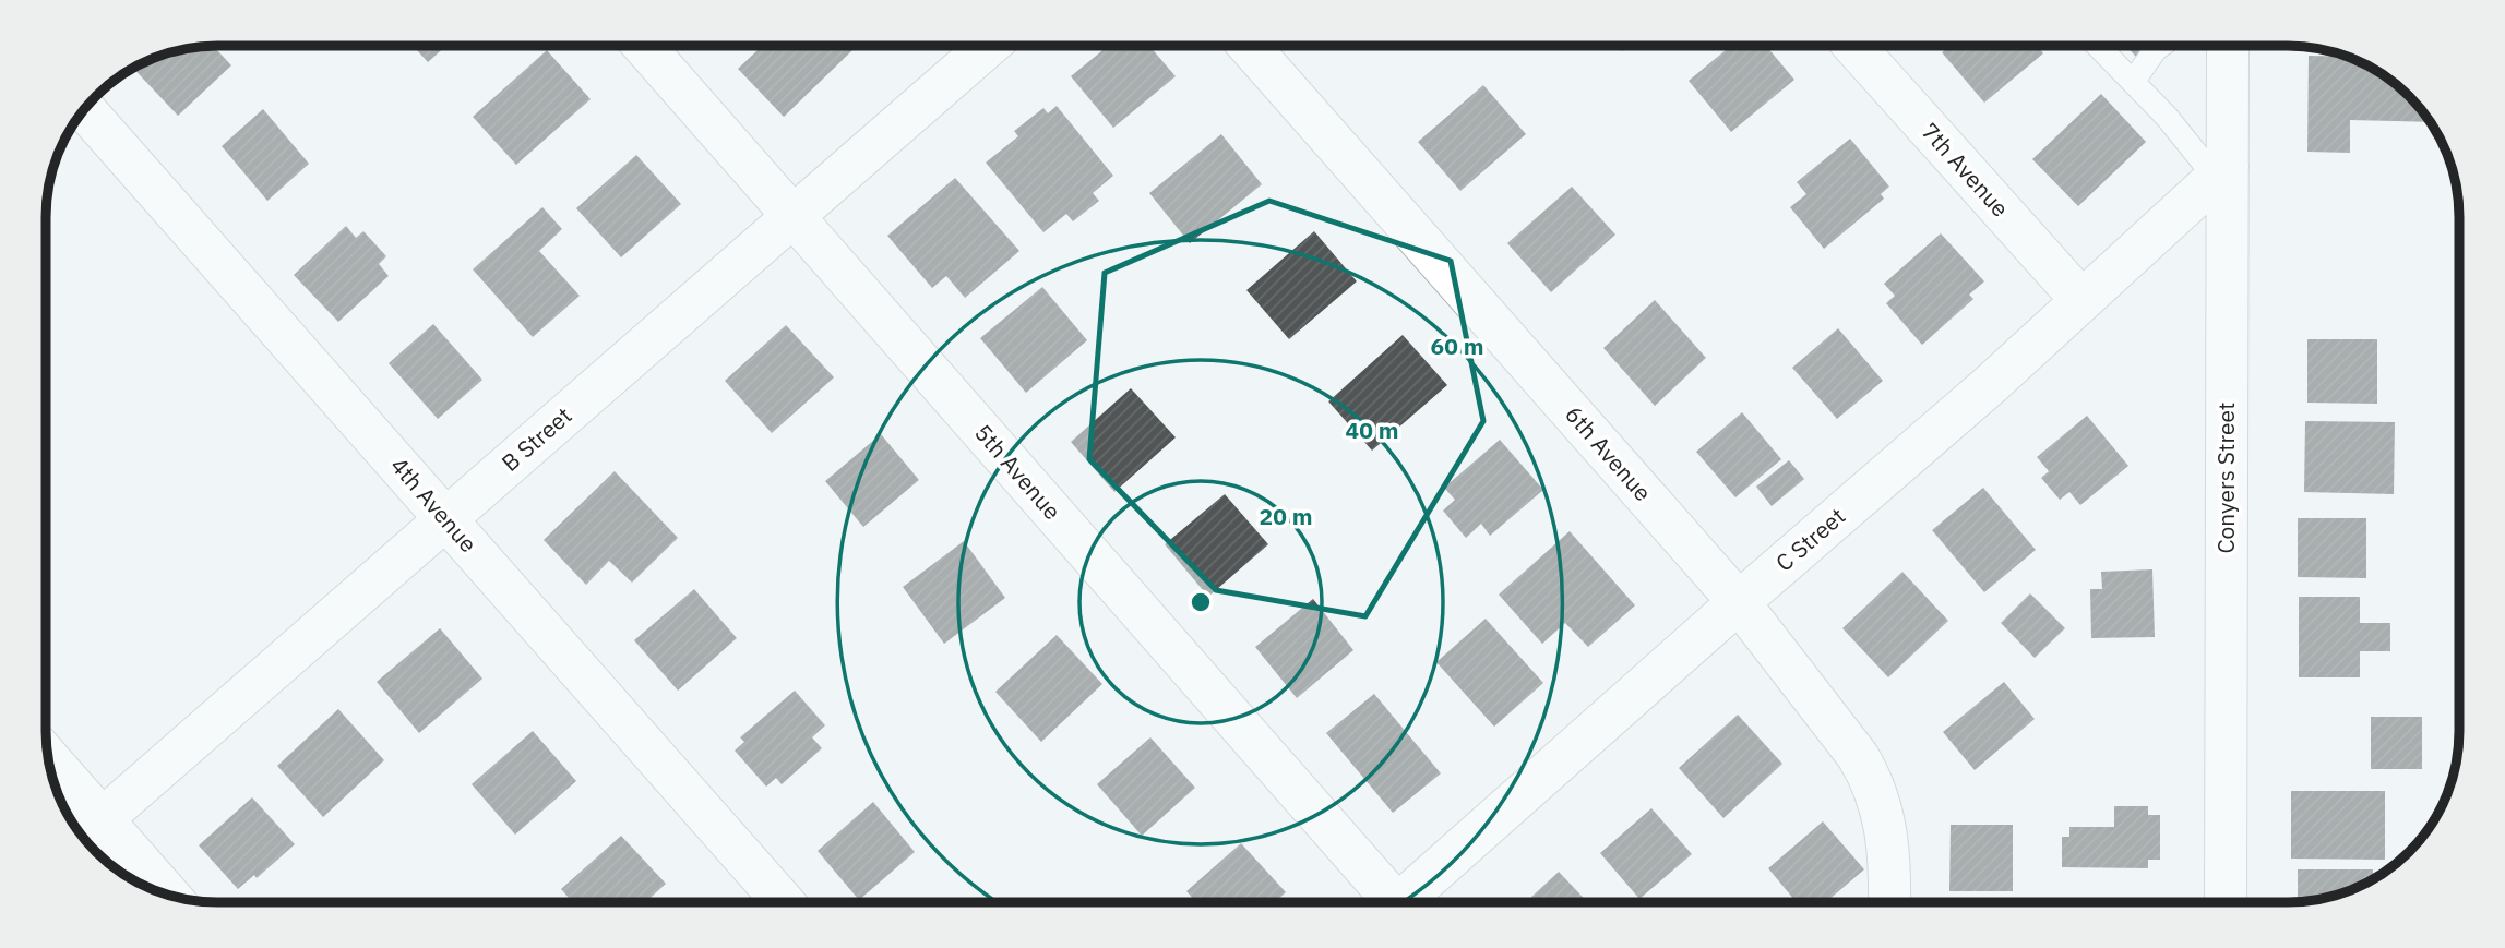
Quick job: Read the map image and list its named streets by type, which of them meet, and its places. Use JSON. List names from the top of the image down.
{
  "streets": {
    "street": [
      "7th Avenue",
      "B Street",
      "6th Avenue",
      "5th Avenue",
      "Conyers Street",
      "4th Avenue",
      "C Street"
    ]
  },
  "crossings": [
    ["7th Avenue", "C Street"],
    ["B Street", "5th Avenue"],
    ["B Street", "4th Avenue"],
    ["6th Avenue", "C Street"],
    ["Conyers Street", "C Street"]
  ],
  "rings": ["60 m", "40 m", "20 m"]
}
